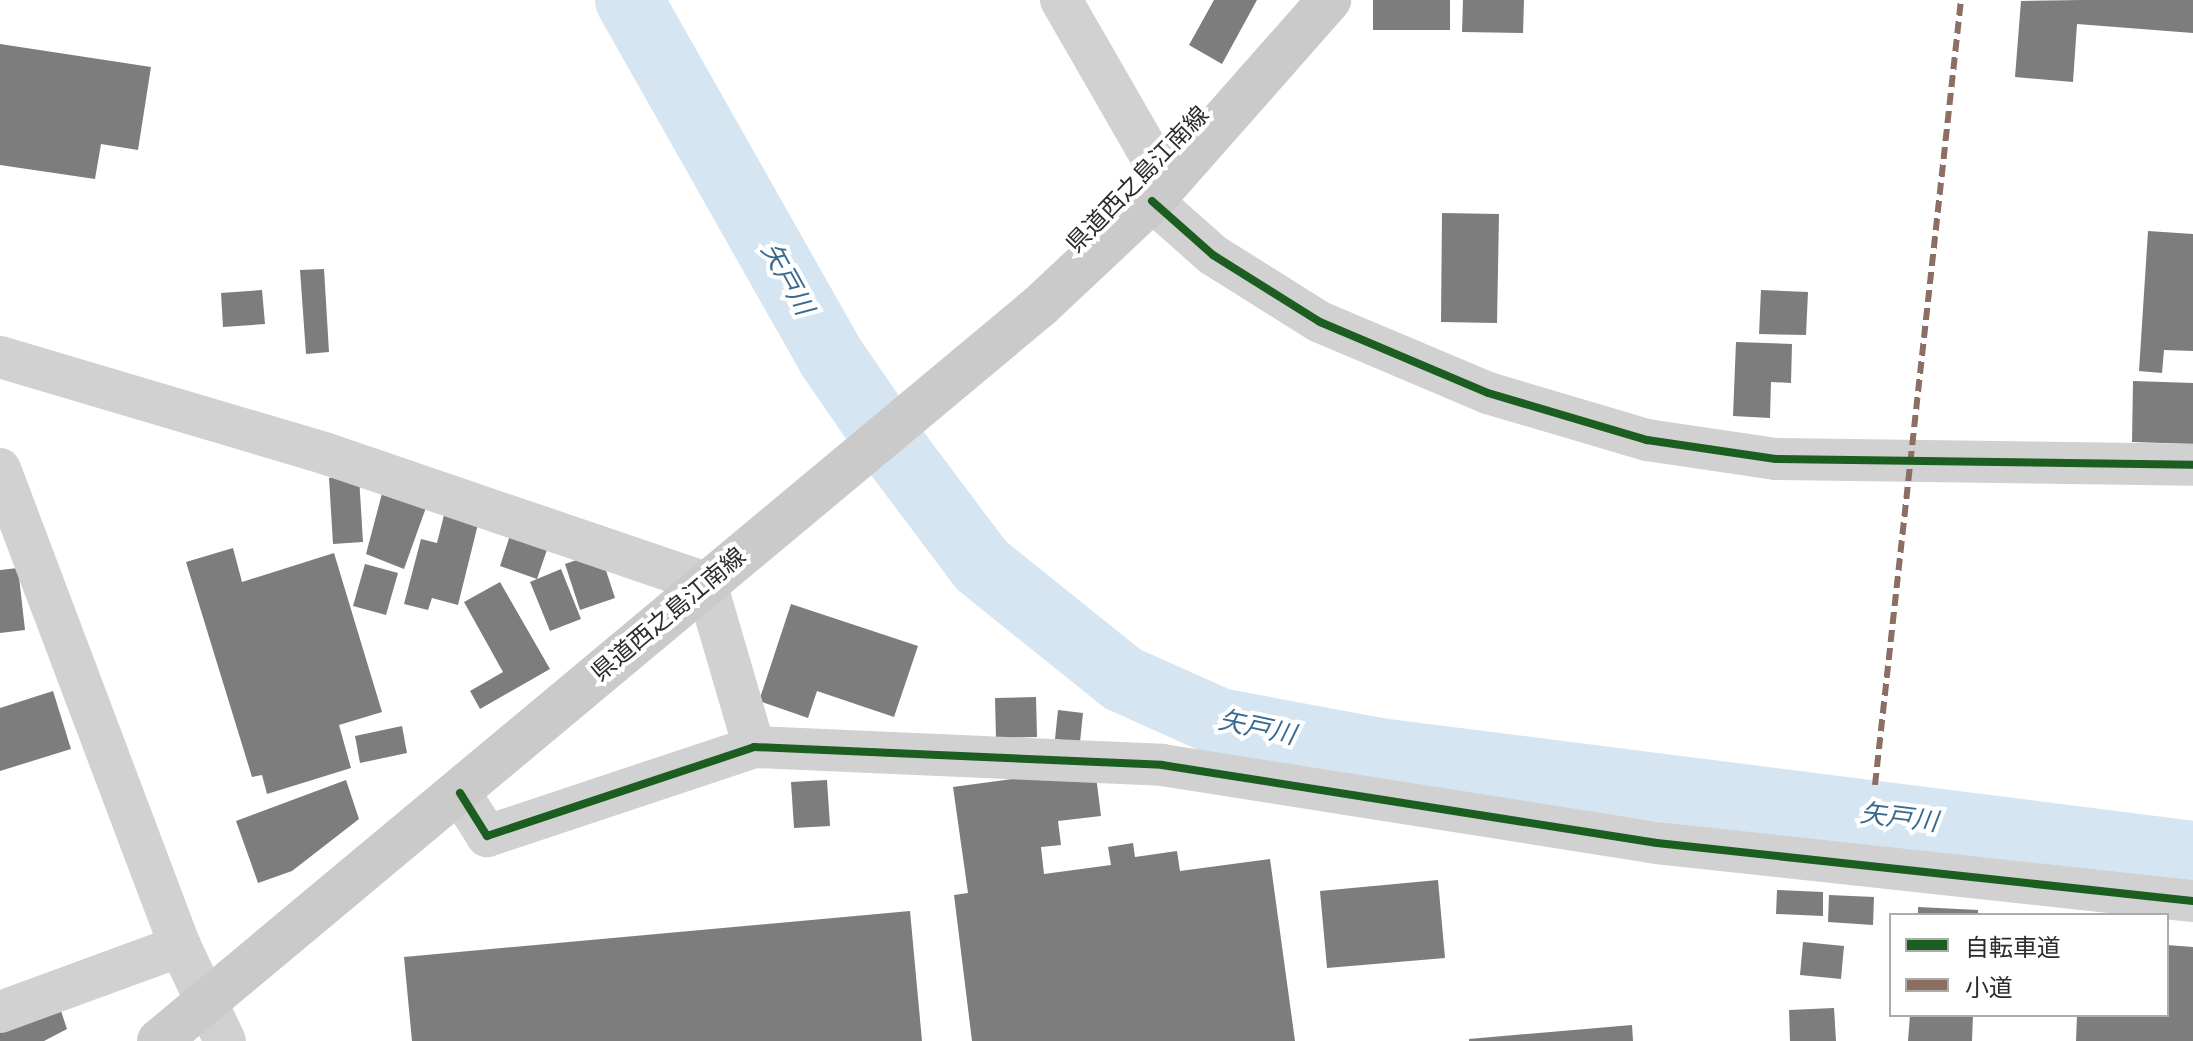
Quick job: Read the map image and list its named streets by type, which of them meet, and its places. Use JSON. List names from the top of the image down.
{
  "streets": {
    "main road": ["県道西之島江南線"]
  },
  "water": ["矢戸川"],
  "legend": ["自転車道", "小道"]
}
